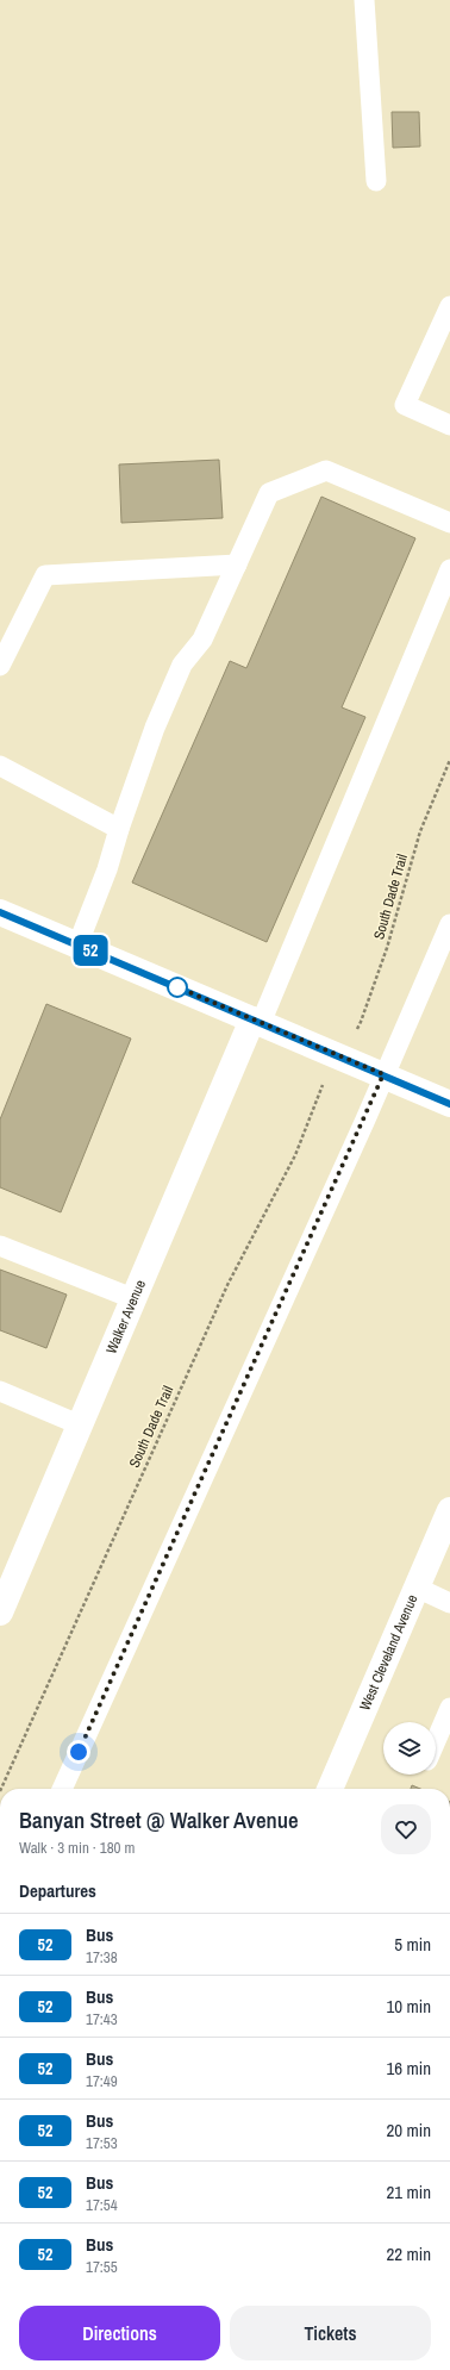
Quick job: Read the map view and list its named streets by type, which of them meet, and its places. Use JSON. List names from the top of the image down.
{
  "streets": {
    "street": ["Walker Avenue", "West Cleveland Avenue"],
    "path": ["South Dade Trail"]
  },
  "lines": ["bus line 52"],
  "page": {
    "on_map": "52",
    "heading": [
      ["Banyan Street @ Walker Avenue", "Walk · 3 min · 180 m"],
      "Departures"
    ],
    "list": [
      {
        "mark": "52",
        "name": "Bus",
        "note": "17:38",
        "value": "5 min"
      },
      {
        "mark": "52",
        "name": "Bus",
        "note": "17:43",
        "value": "10 min"
      },
      {
        "mark": "52",
        "name": "Bus",
        "note": "17:49",
        "value": "16 min"
      },
      {
        "mark": "52",
        "name": "Bus",
        "note": "17:53",
        "value": "20 min"
      },
      {
        "mark": "52",
        "name": "Bus",
        "note": "17:54",
        "value": "21 min"
      },
      {
        "mark": "52",
        "name": "Bus",
        "note": "17:55",
        "value": "22 min"
      }
    ],
    "buttons": ["Directions", "Tickets"]
  }
}
